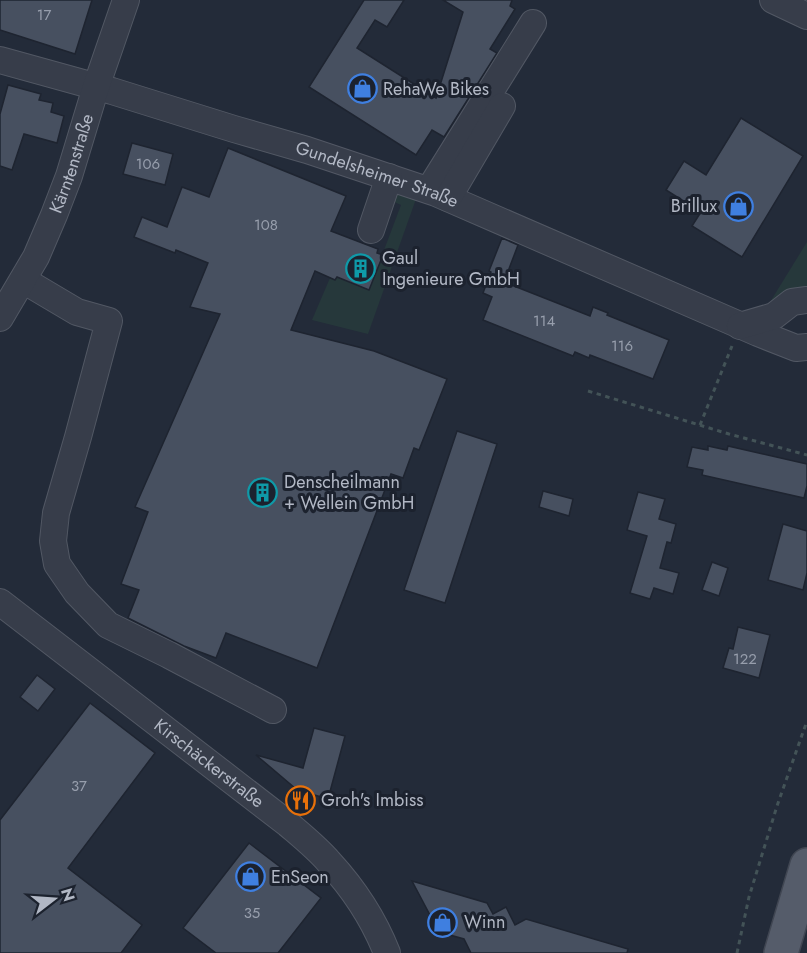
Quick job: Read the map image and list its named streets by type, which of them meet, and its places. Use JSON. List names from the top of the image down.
{
  "streets": {
    "street": ["Kärntenstraße", "Gundelsheimer Straße", "Kirschäckerstraße"]
  },
  "crossings": [
    ["Kärntenstraße", "Gundelsheimer Straße"]
  ],
  "places": {
    "shop": [
      "RehaWe Bikes",
      "Brillux",
      "EnSeon",
      "Winn"
    ],
    "building": ["Gaul Ingenieure GmbH", "Denscheilmann + Wellein GmbH"],
    "restaurant": ["Groh's Imbiss"]
  },
  "house_numbers": [
    "17",
    "106",
    "108",
    "114",
    "116",
    "122",
    "37",
    "35"
  ],
  "north": "right"
}
